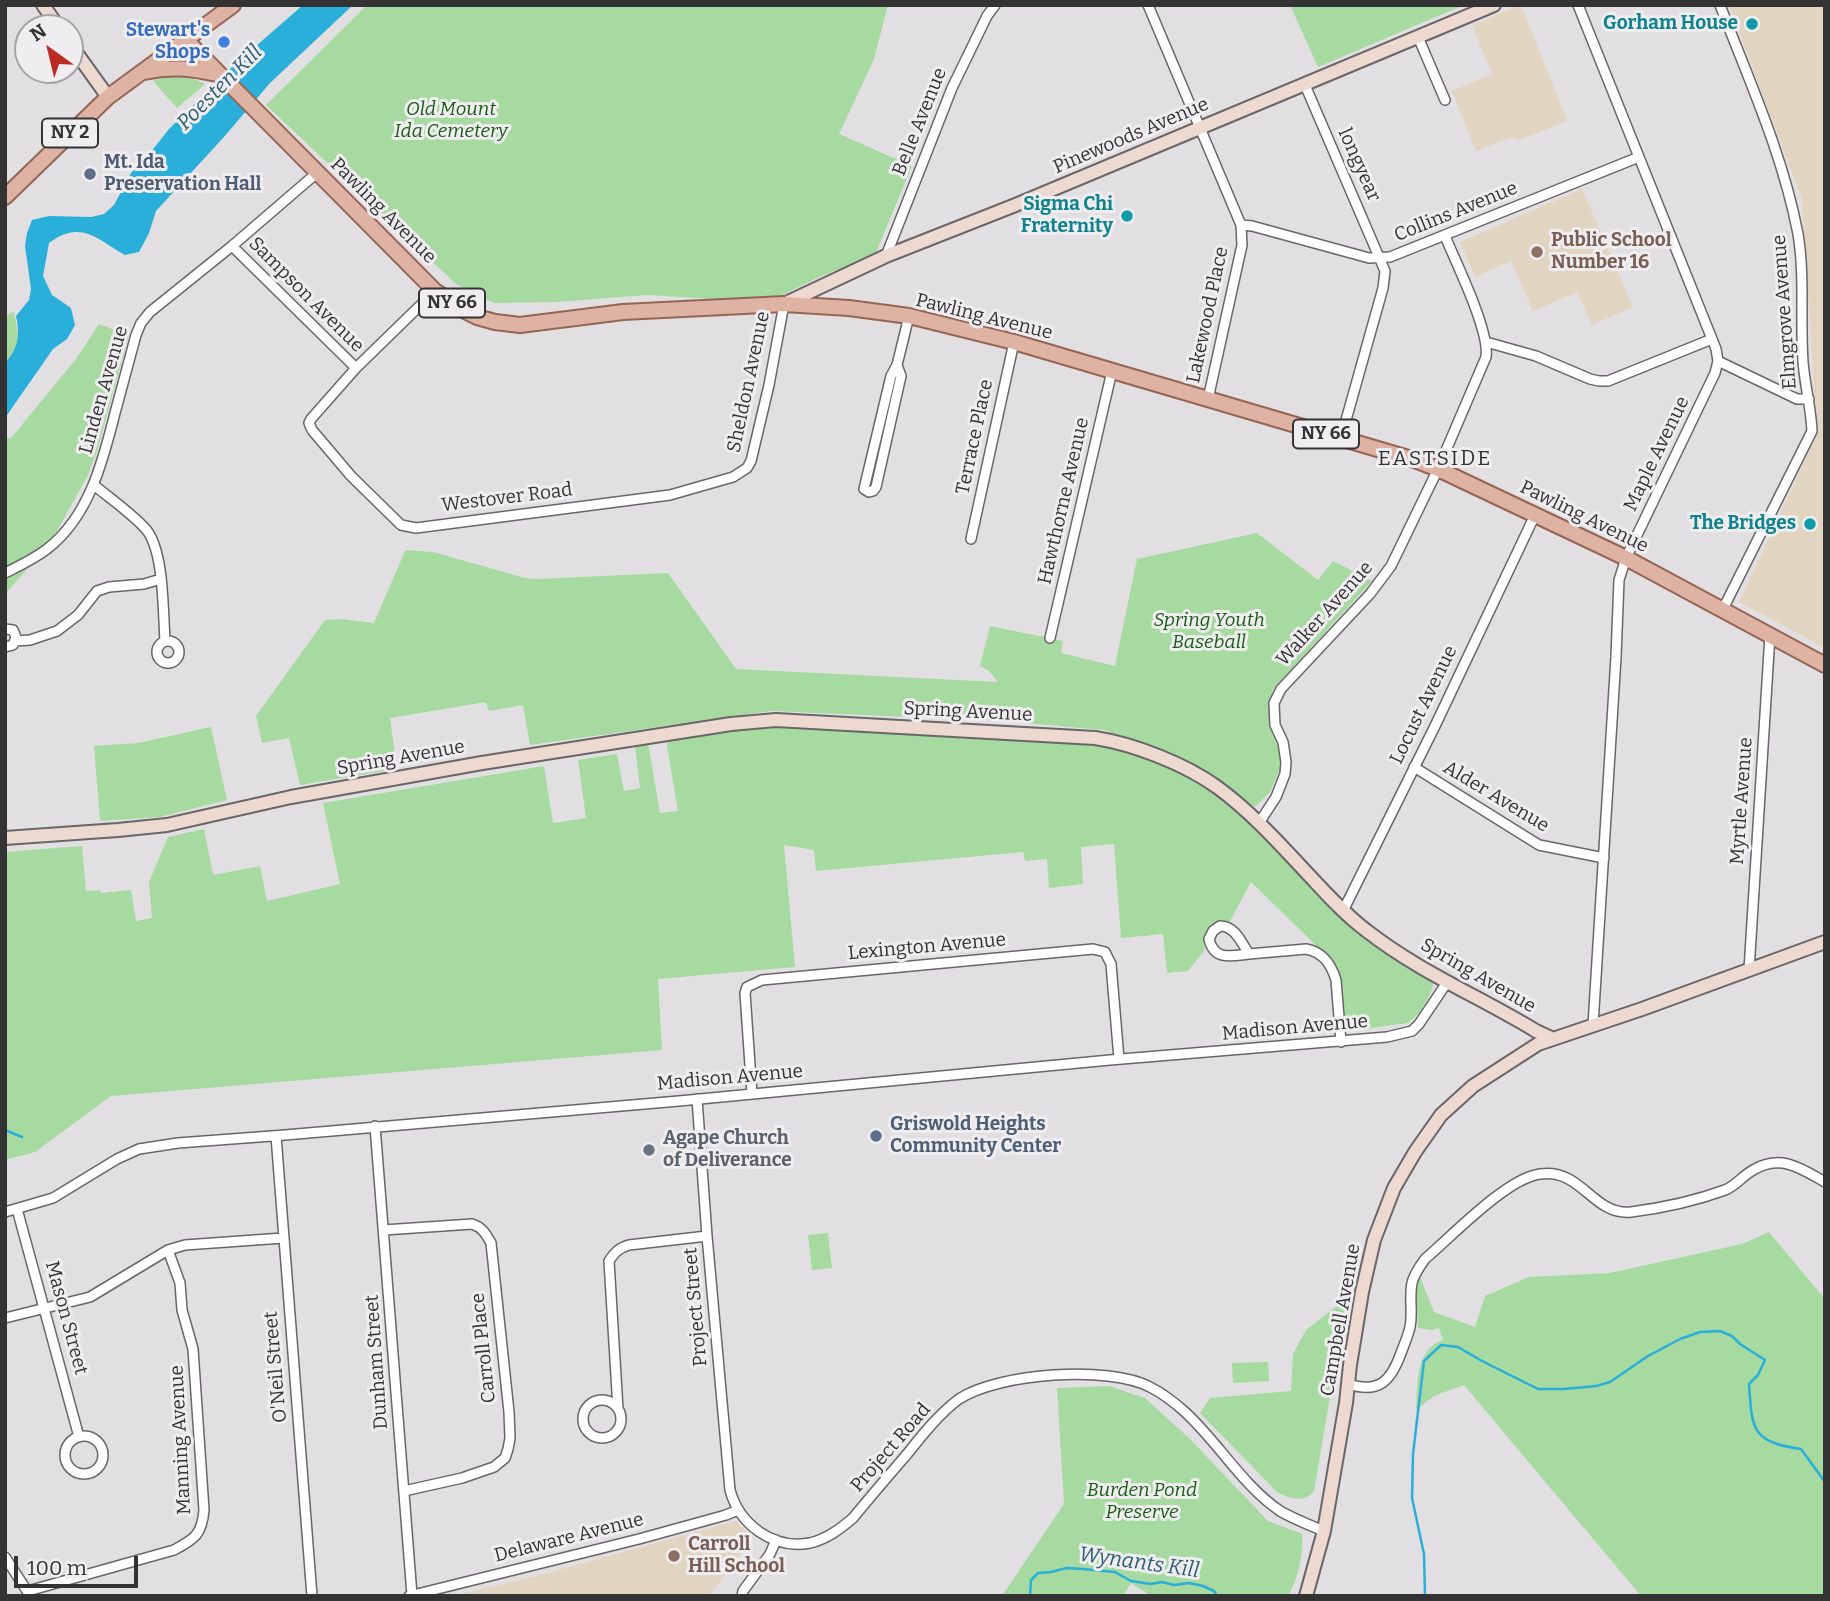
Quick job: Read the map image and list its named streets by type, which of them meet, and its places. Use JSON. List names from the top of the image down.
{
  "streets": {
    "main road": ["NY 2", "Pawling Avenue", "NY 66"],
    "street": [
      "Belle Avenue",
      "Pinewoods Avenue",
      "longyear",
      "Collins Avenue",
      "Sampson Avenue",
      "Elmgrove Avenue",
      "Lakewood Place",
      "Sheldon Avenue",
      "Linden Avenue",
      "Terrace Place",
      "Maple Avenue",
      "Westover Road",
      "Hawthorne Avenue",
      "Walker Avenue",
      "Locust Avenue",
      "Spring Avenue",
      "Alder Avenue",
      "Myrtle Avenue",
      "Lexington Avenue",
      "Madison Avenue",
      "Project Street",
      "Mason Street",
      "Campbell Avenue",
      "Carroll Place",
      "Dunham Street",
      "O'Neil Street",
      "Manning Avenue",
      "Project Road",
      "Delaware Avenue"
    ]
  },
  "crossings": [
    ["Belle Avenue", "Pinewoods Avenue"],
    ["NY 2", "Pawling Avenue"],
    ["Pinewoods Avenue", "longyear"],
    ["Pinewoods Avenue", "Pawling Avenue"],
    ["Pinewoods Avenue", "Lakewood Place"],
    ["Pinewoods Avenue", "Sheldon Avenue"],
    ["longyear", "Collins Avenue"],
    ["Pawling Avenue", "Collins Avenue"],
    ["Pawling Avenue", "Elmgrove Avenue"],
    ["Pawling Avenue", "Lakewood Place"],
    ["Pawling Avenue", "Sheldon Avenue"],
    ["Pawling Avenue", "Linden Avenue"],
    ["Pawling Avenue", "Terrace Place"],
    ["Pawling Avenue", "Maple Avenue"],
    ["Pawling Avenue", "Hawthorne Avenue"],
    ["Pawling Avenue", "Walker Avenue"],
    ["Pawling Avenue", "Locust Avenue"],
    ["Pawling Avenue", "Myrtle Avenue"],
    ["Sampson Avenue", "Linden Avenue"],
    ["Sampson Avenue", "Westover Road"],
    ["Sheldon Avenue", "Westover Road"],
    ["Maple Avenue", "Alder Avenue"],
    ["Walker Avenue", "Spring Avenue"],
    ["Locust Avenue", "Spring Avenue"],
    ["Locust Avenue", "Alder Avenue"],
    ["Spring Avenue", "Madison Avenue"],
    ["Spring Avenue", "Campbell Avenue"],
    ["Lexington Avenue", "Madison Avenue"],
    ["Madison Avenue", "Project Street"],
    ["Madison Avenue", "Mason Street"],
    ["Madison Avenue", "Dunham Street"],
    ["Madison Avenue", "O'Neil Street"],
    ["Project Street", "Project Road"],
    ["Project Street", "Delaware Avenue"],
    ["Campbell Avenue", "Project Road"],
    ["Carroll Place", "Dunham Street"],
    ["Dunham Street", "Delaware Avenue"],
    ["Project Road", "Delaware Avenue"]
  ],
  "districts": ["EASTSIDE"],
  "water": ["Poesten Kill", "Wynants Kill"],
  "parks": ["Old Mount Ida Cemetery", "Spring Youth Baseball", "Burden Pond Preserve"],
  "places": [
    "Gorham House",
    "Stewart's Shops",
    "Mt. Ida Preservation Hall",
    "Sigma Chi Fraternity",
    "Public School Number 16",
    "The Bridges",
    "Griswold Heights Community Center",
    "Agape Church of Deliverance",
    "Carroll Hill School"
  ],
  "scale_bar": "100 m",
  "north": "top left"
}
